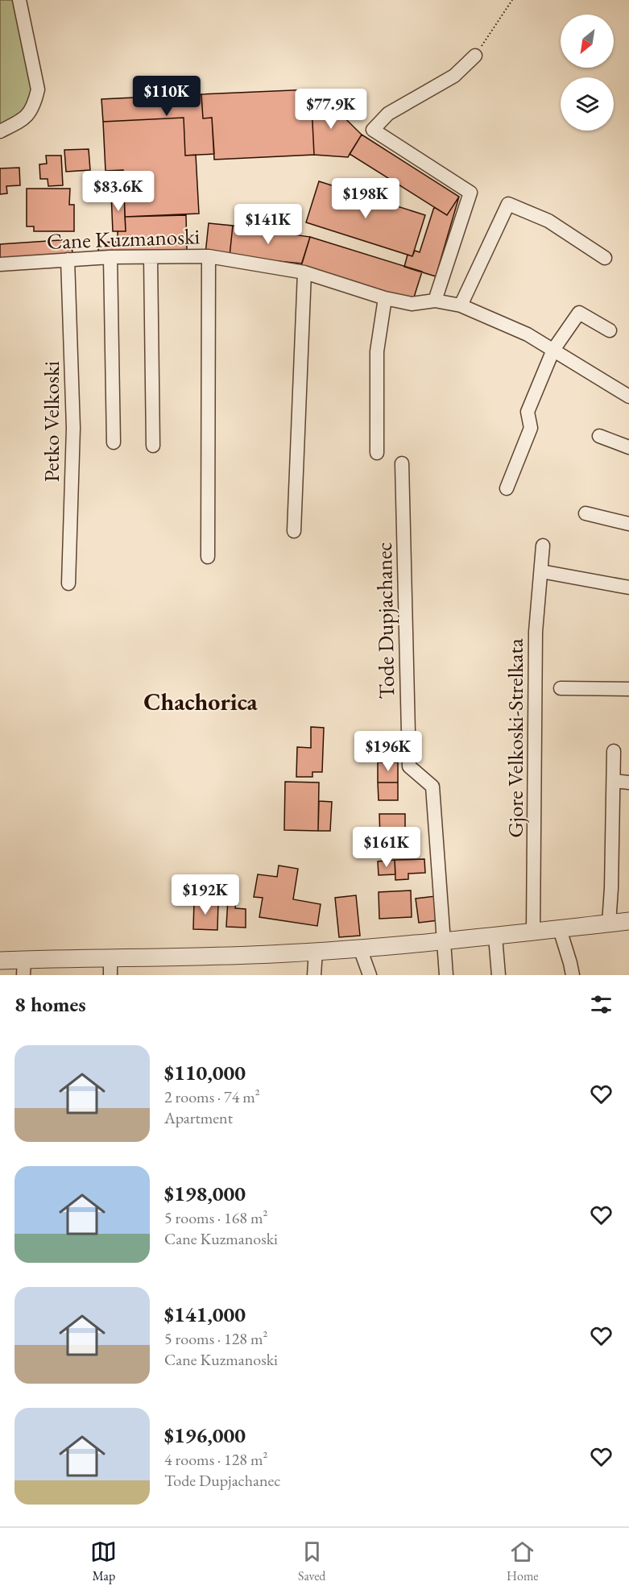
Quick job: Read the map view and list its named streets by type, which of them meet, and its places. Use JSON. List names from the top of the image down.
{
  "streets": {
    "street": [
      "Cane Kuzmanoski",
      "Petko Velkoski",
      "Tode Dupjachanec",
      "Gjore Velkoski-Strelkata"
    ]
  },
  "crossings": [
    ["Cane Kuzmanoski", "Petko Velkoski"]
  ],
  "districts": ["Chachorica"],
  "north": "bottom left",
  "page": {
    "price": [
      "$110K",
      "$77.9K",
      "$83.6K",
      "$198K",
      "$141K",
      "$196K",
      "$161K",
      "$192K"
    ],
    "heading": "8 homes",
    "list": [
      {
        "name": "$110,000",
        "note": "2 rooms · 74 m² · Apartment"
      },
      {
        "name": "$198,000",
        "note": "5 rooms · 168 m² · Cane Kuzmanoski"
      },
      {
        "name": "$141,000",
        "note": "5 rooms · 128 m² · Cane Kuzmanoski"
      },
      {
        "name": "$196,000",
        "note": "4 rooms · 128 m² · Tode Dupjachanec"
      }
    ],
    "tabs": ["Map", "Saved", "Home"]
  }
}
